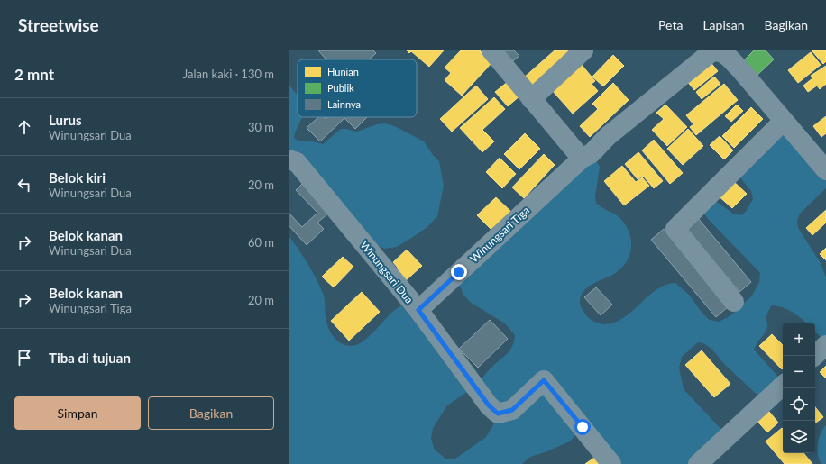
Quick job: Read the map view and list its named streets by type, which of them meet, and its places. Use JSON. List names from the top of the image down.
{
  "streets": {
    "street": ["Winungsari Tiga", "Winungsari Dua"]
  },
  "crossings": [
    ["Winungsari Tiga", "Winungsari Dua"]
  ],
  "legend": ["Hunian", "Publik", "Lainnya"],
  "page": {
    "header": "Streetwise",
    "nav": ["Peta", "Lapisan", "Bagikan"],
    "heading": ["2 mnt", "Jalan kaki · 130 m"],
    "list": [
      ["Lurus", "Winungsari Dua", "30 m"],
      ["Belok kiri", "Winungsari Dua", "20 m"],
      ["Belok kanan", "Winungsari Dua", "60 m"],
      ["Belok kanan", "Winungsari Tiga", "20 m"],
      "Tiba di tujuan"
    ],
    "map_buttons": ["+", "−"],
    "buttons": ["Simpan", "Bagikan"]
  }
}
